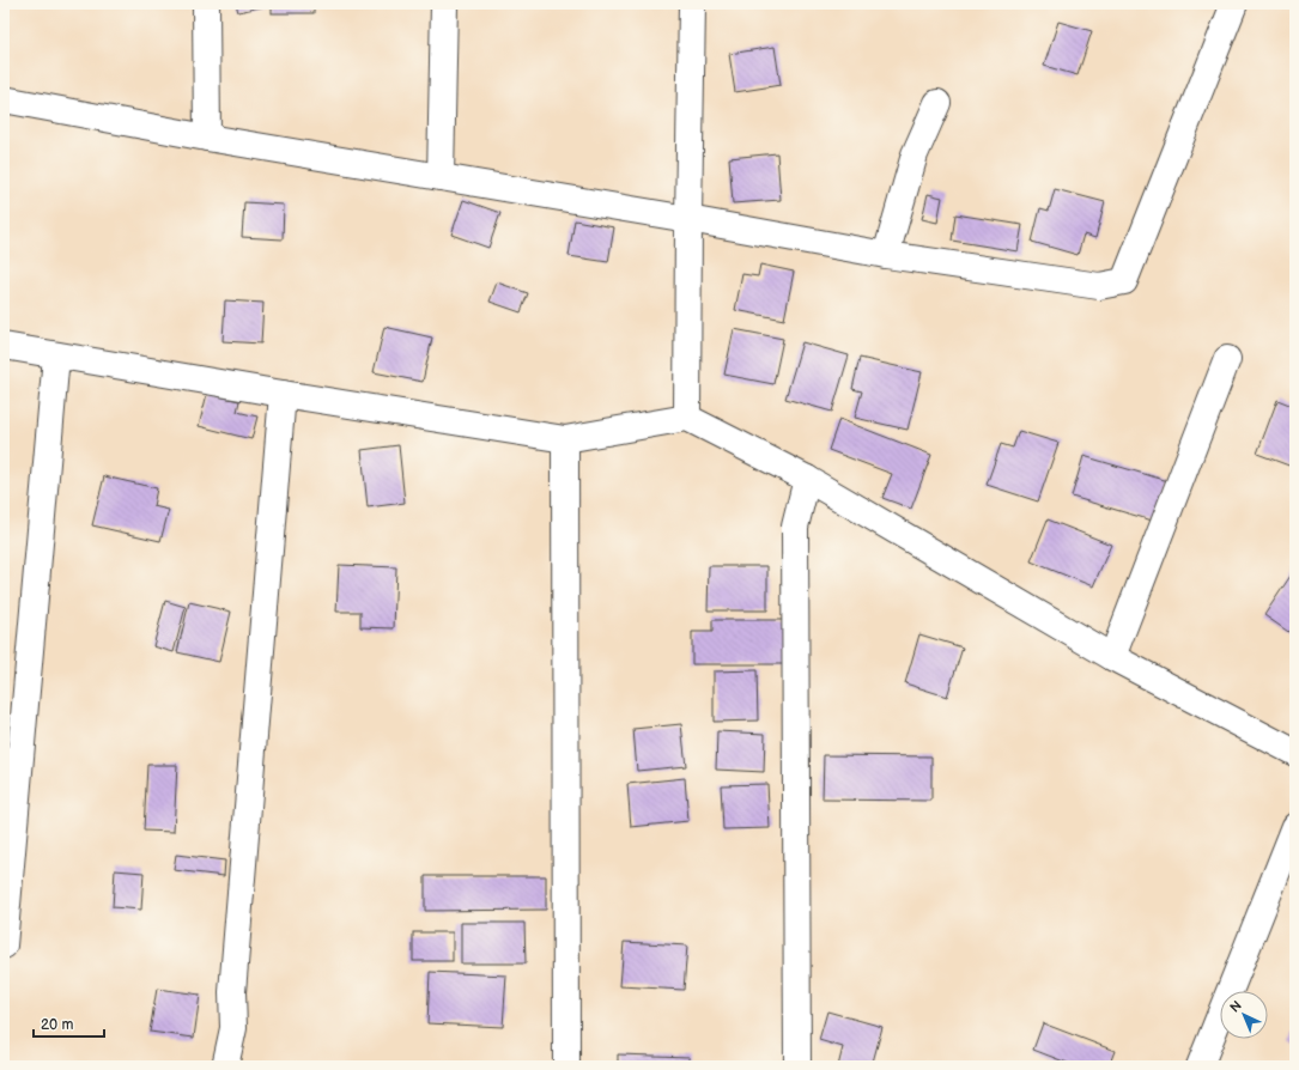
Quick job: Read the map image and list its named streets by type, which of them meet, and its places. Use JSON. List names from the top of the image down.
{
  "scale_bar": "20 m",
  "north": "top left"
}
